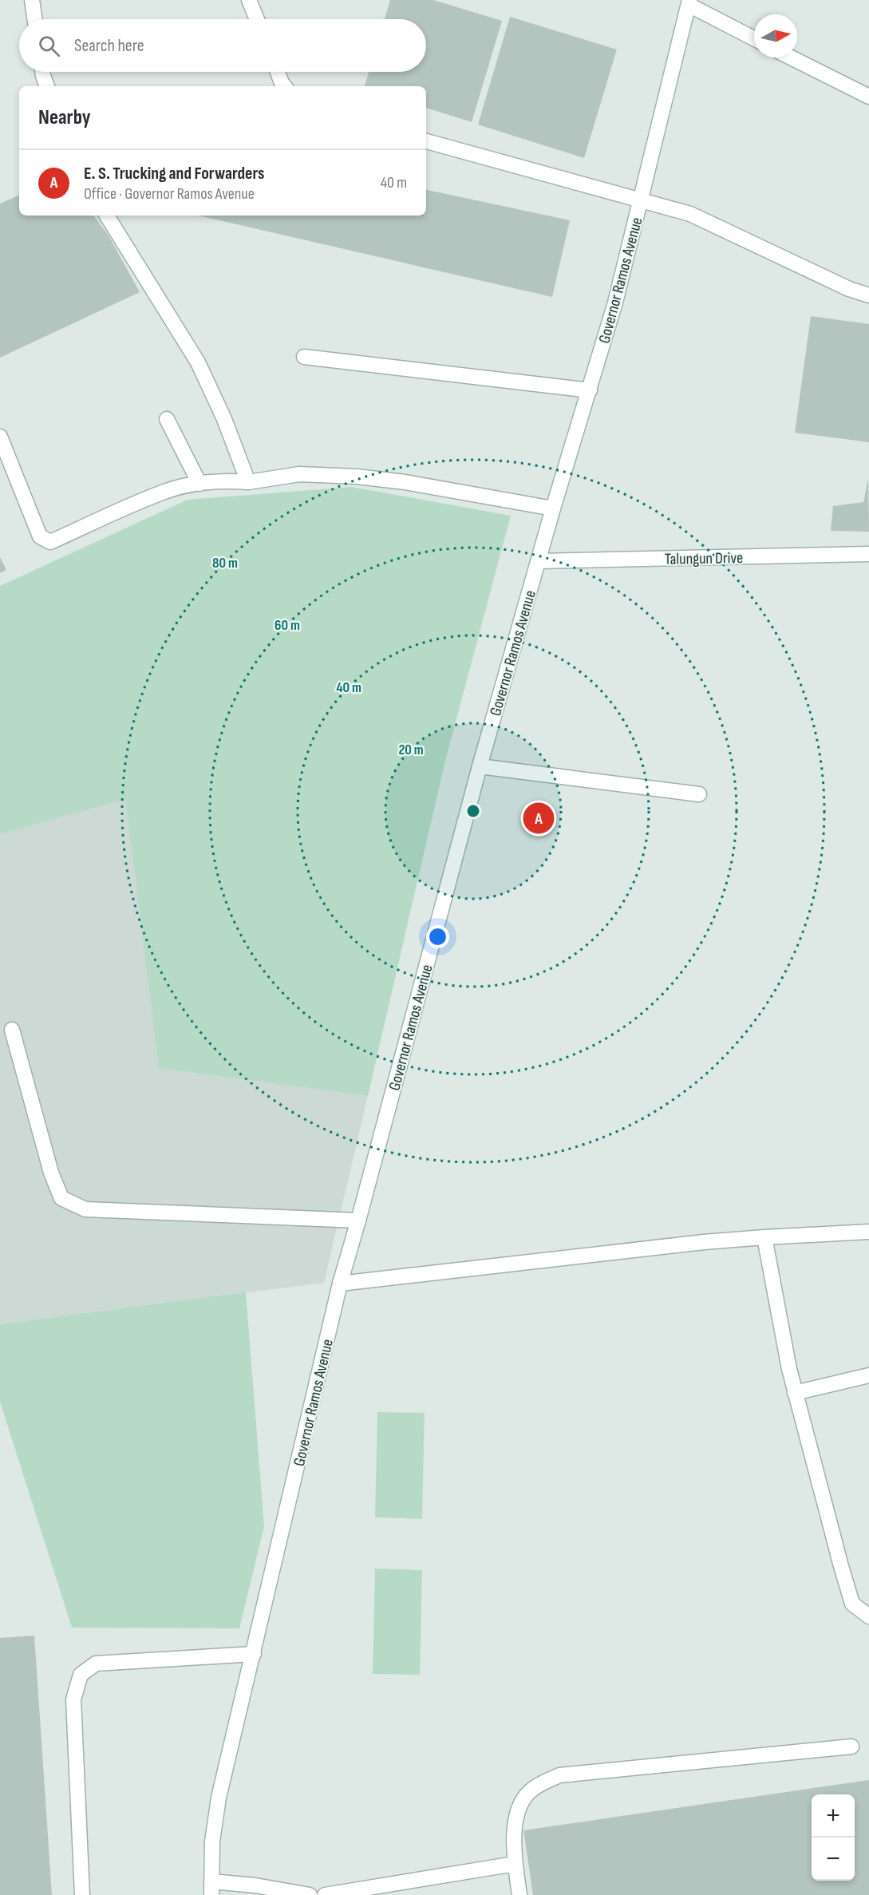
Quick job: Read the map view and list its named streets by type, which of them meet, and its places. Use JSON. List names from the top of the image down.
{
  "streets": {
    "street": ["Governor Ramos Avenue", "Talungun Drive"]
  },
  "crossings": [
    ["Governor Ramos Avenue", "Talungun Drive"]
  ],
  "north": "right",
  "page": {
    "search": "Search here",
    "heading": "Nearby",
    "list": [
      {
        "mark": "A",
        "name": "E. S. Trucking and Forwarders",
        "note": "Office · Governor Ramos Avenue",
        "value": "40 m"
      }
    ],
    "pins": "A",
    "map_buttons": ["+", "−"]
  },
  "rings": [
    "80 m",
    "60 m",
    "40 m",
    "20 m"
  ]
}
